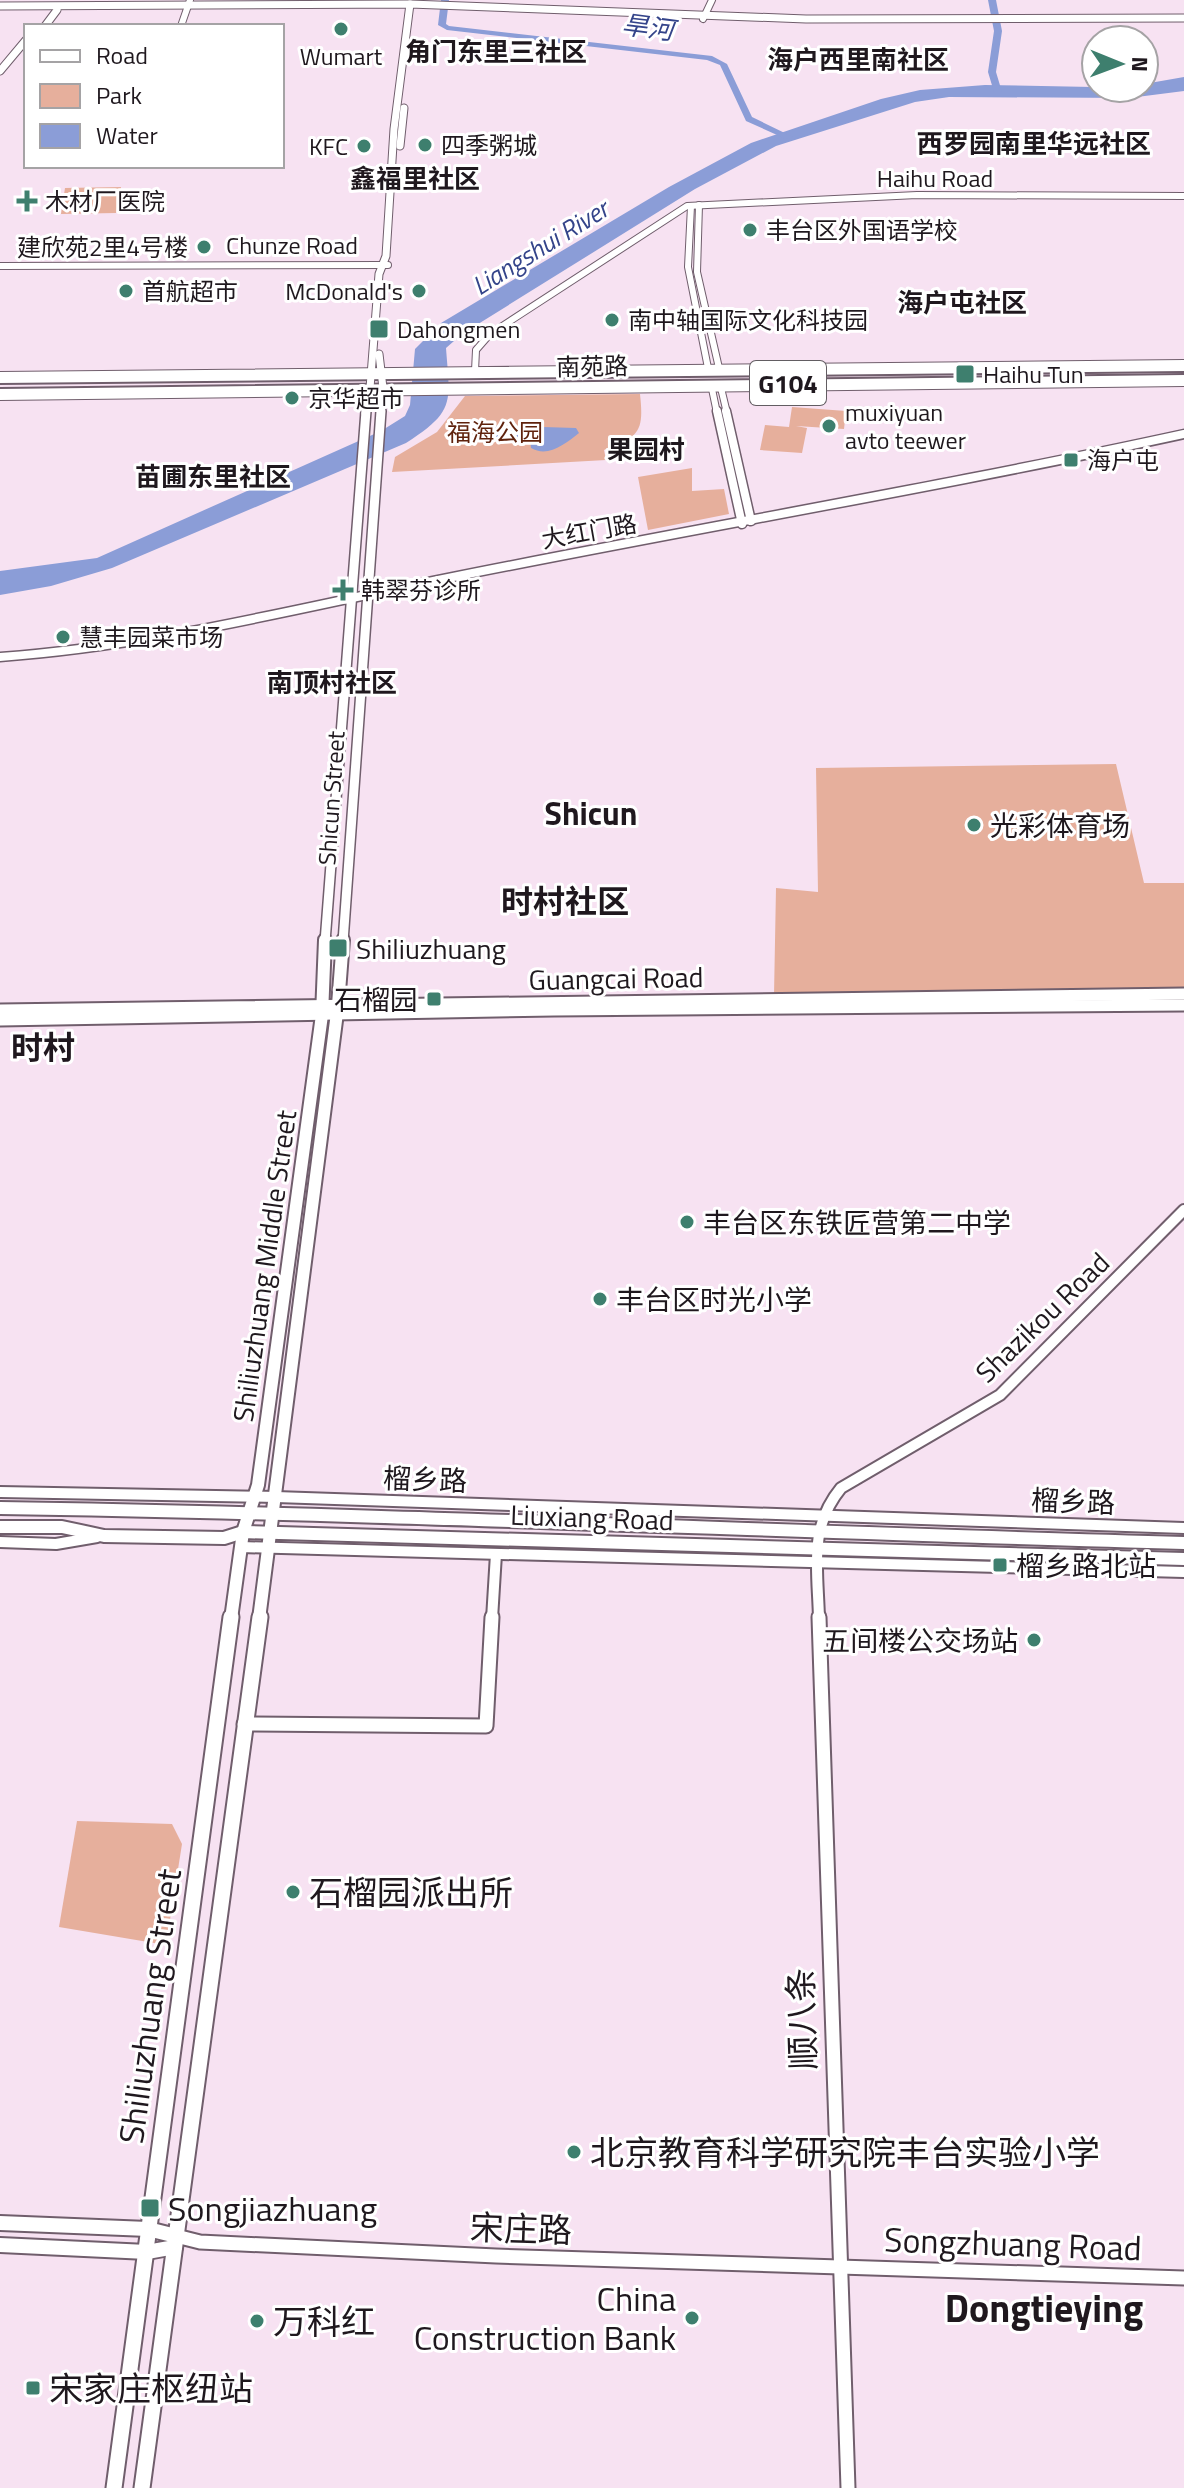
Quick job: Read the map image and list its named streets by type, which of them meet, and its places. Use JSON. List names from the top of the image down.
{
  "streets": {
    "highway": ["南苑路", "G104"],
    "main road": [
      "Shicun Street",
      "Guangcai Road",
      "Shiliuzhuang Middle Street",
      "Liuxiang Road",
      "Shiliuzhuang Street"
    ],
    "street": [
      "Haihu Road",
      "Chunze Road",
      "大红门路",
      "Shazikou Road",
      "榴乡路",
      "顺八条",
      "宋庄路",
      "Songzhuang Road"
    ]
  },
  "crossings": [
    ["南苑路", "G104"],
    ["南苑路", "Shicun Street"],
    ["大红门路", "Shicun Street"],
    ["Shicun Street", "Guangcai Road"],
    ["Shicun Street", "Shiliuzhuang Middle Street"],
    ["Guangcai Road", "Shiliuzhuang Middle Street"],
    ["Shiliuzhuang Middle Street", "榴乡路"],
    ["Shiliuzhuang Middle Street", "Liuxiang Road"],
    ["Shiliuzhuang Middle Street", "Shiliuzhuang Street"],
    ["Shazikou Road", "榴乡路"],
    ["Shazikou Road", "Liuxiang Road"],
    ["Shazikou Road", "顺八条"],
    ["Liuxiang Road", "Shiliuzhuang Street"],
    ["Liuxiang Road", "顺八条"],
    ["Shiliuzhuang Street", "宋庄路"],
    ["顺八条", "宋庄路"],
    ["顺八条", "Songzhuang Road"],
    ["宋庄路", "Songzhuang Road"]
  ],
  "districts": [
    "角门东里三社区",
    "海户西里南社区",
    "西罗园南里华远社区",
    "鑫福里社区",
    "海户屯社区",
    "果园村",
    "苗圃东里社区",
    "南顶村社区",
    "Shicun",
    "时村社区",
    "时村",
    "Dongtieying"
  ],
  "water": ["旱河", "Liangshui River"],
  "parks": ["福海公园"],
  "places": {
    "other": [
      "Wumart",
      "四季粥城",
      "KFC",
      "丰台区外国语学校",
      "建欣苑2里4号楼",
      "首航超市",
      "McDonald's",
      "南中轴国际文化科技园",
      "京华超市",
      "muxiyuan avto teewer",
      "慧丰园菜市场",
      "光彩体育场",
      "丰台区东铁匠营第二中学",
      "丰台区时光小学",
      "五间楼公交场站",
      "石榴园派出所",
      "北京教育科学研究院丰台实验小学",
      "China Construction Bank",
      "万科红"
    ],
    "health": ["木材厂医院", "韩翠芬诊所"],
    "transit": [
      "Dahongmen",
      "Haihu Tun",
      "海户屯",
      "Shiliuzhuang",
      "石榴园",
      "榴乡路北站",
      "Songjiazhuang",
      "宋家庄枢纽站"
    ]
  },
  "legend": ["Road", "Park", "Water"],
  "north": "right"
}
